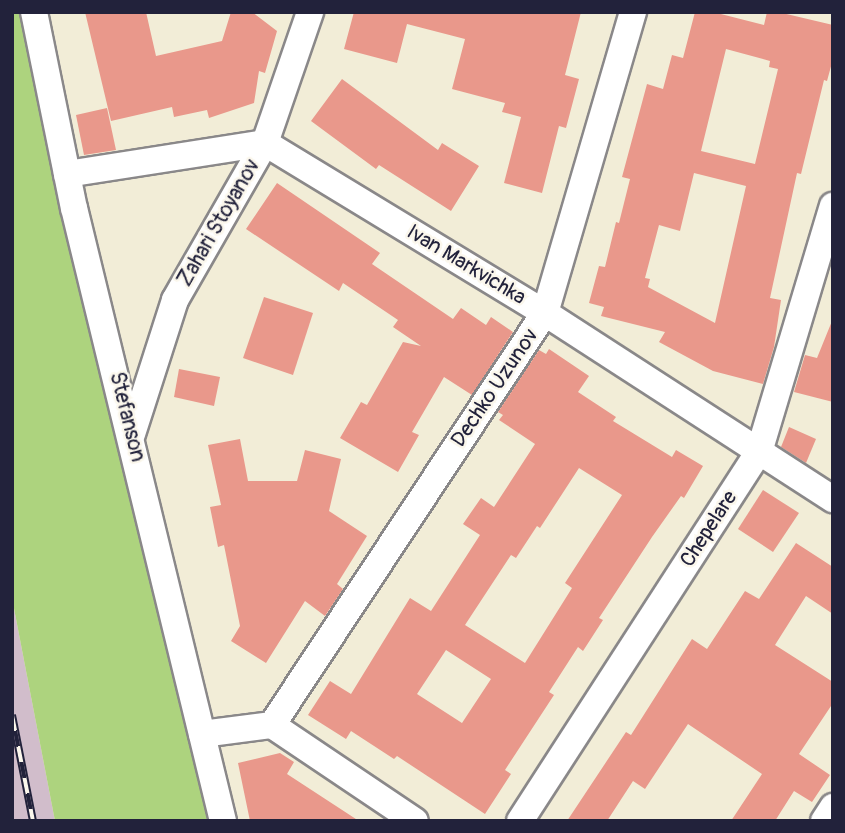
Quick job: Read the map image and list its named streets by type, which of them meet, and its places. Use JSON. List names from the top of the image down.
{
  "streets": {
    "street": [
      "Zahari Stoyanov",
      "Ivan Markvichka",
      "Dechko Uzunov",
      "Stefanson",
      "Chepelare"
    ]
  },
  "crossings": [
    ["Zahari Stoyanov", "Ivan Markvichka"],
    ["Zahari Stoyanov", "Stefanson"],
    ["Ivan Markvichka", "Dechko Uzunov"],
    ["Ivan Markvichka", "Chepelare"]
  ]
}
